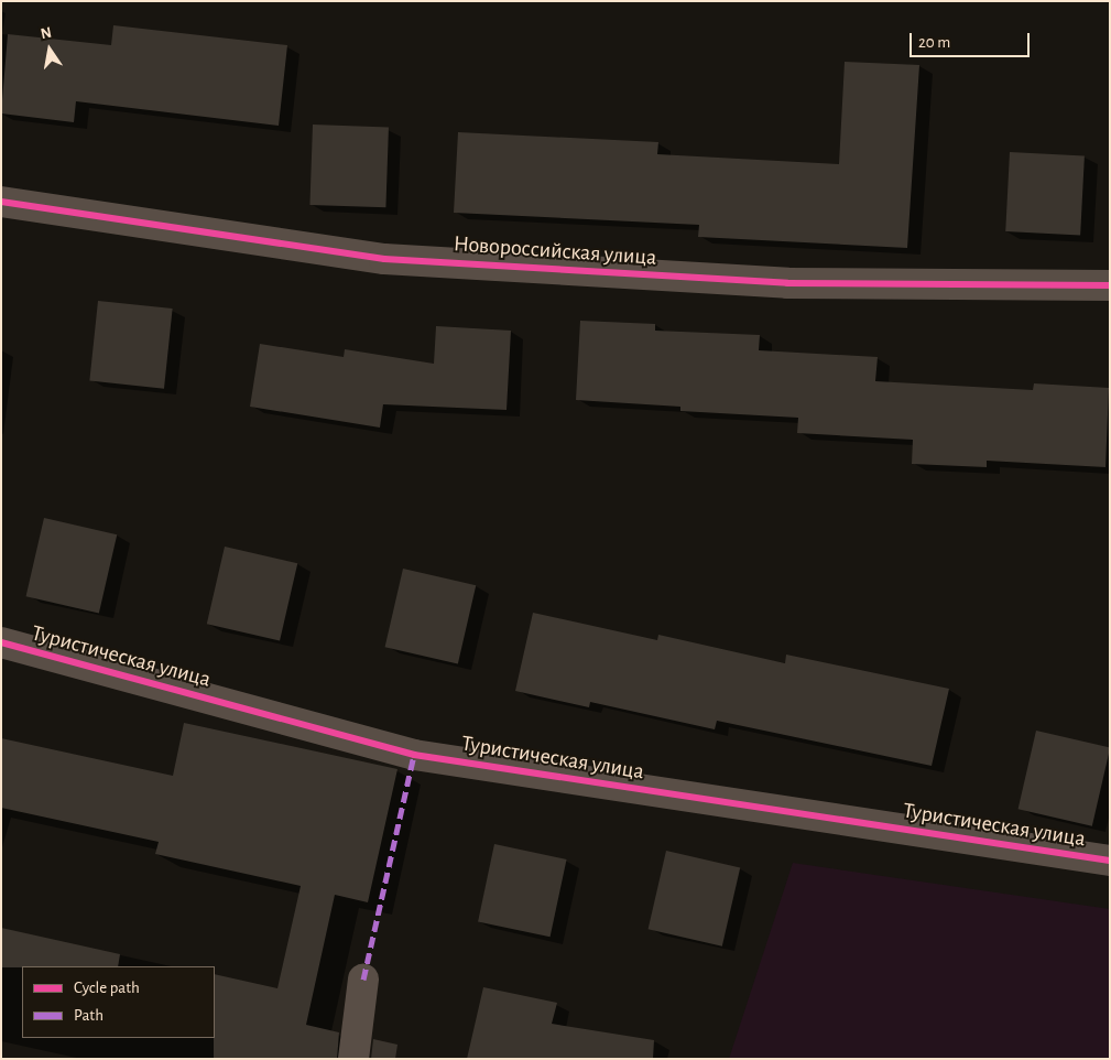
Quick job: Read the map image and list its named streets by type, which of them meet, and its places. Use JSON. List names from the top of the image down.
{
  "streets": {
    "street": ["Новороссийская улица", "Туристическая улица"]
  },
  "legend": ["Cycle path", "Path"],
  "scale_bar": "20 m",
  "north": "top"
}
